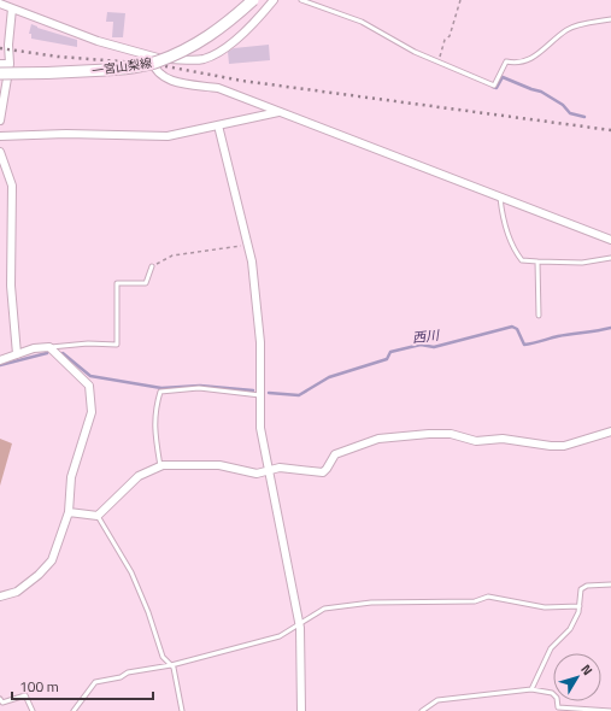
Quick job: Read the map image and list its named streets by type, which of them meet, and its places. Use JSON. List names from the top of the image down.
{
  "streets": {
    "main road": ["一宮山梨線"]
  },
  "water": ["西川"],
  "scale_bar": "100 m",
  "north": "top right"
}
